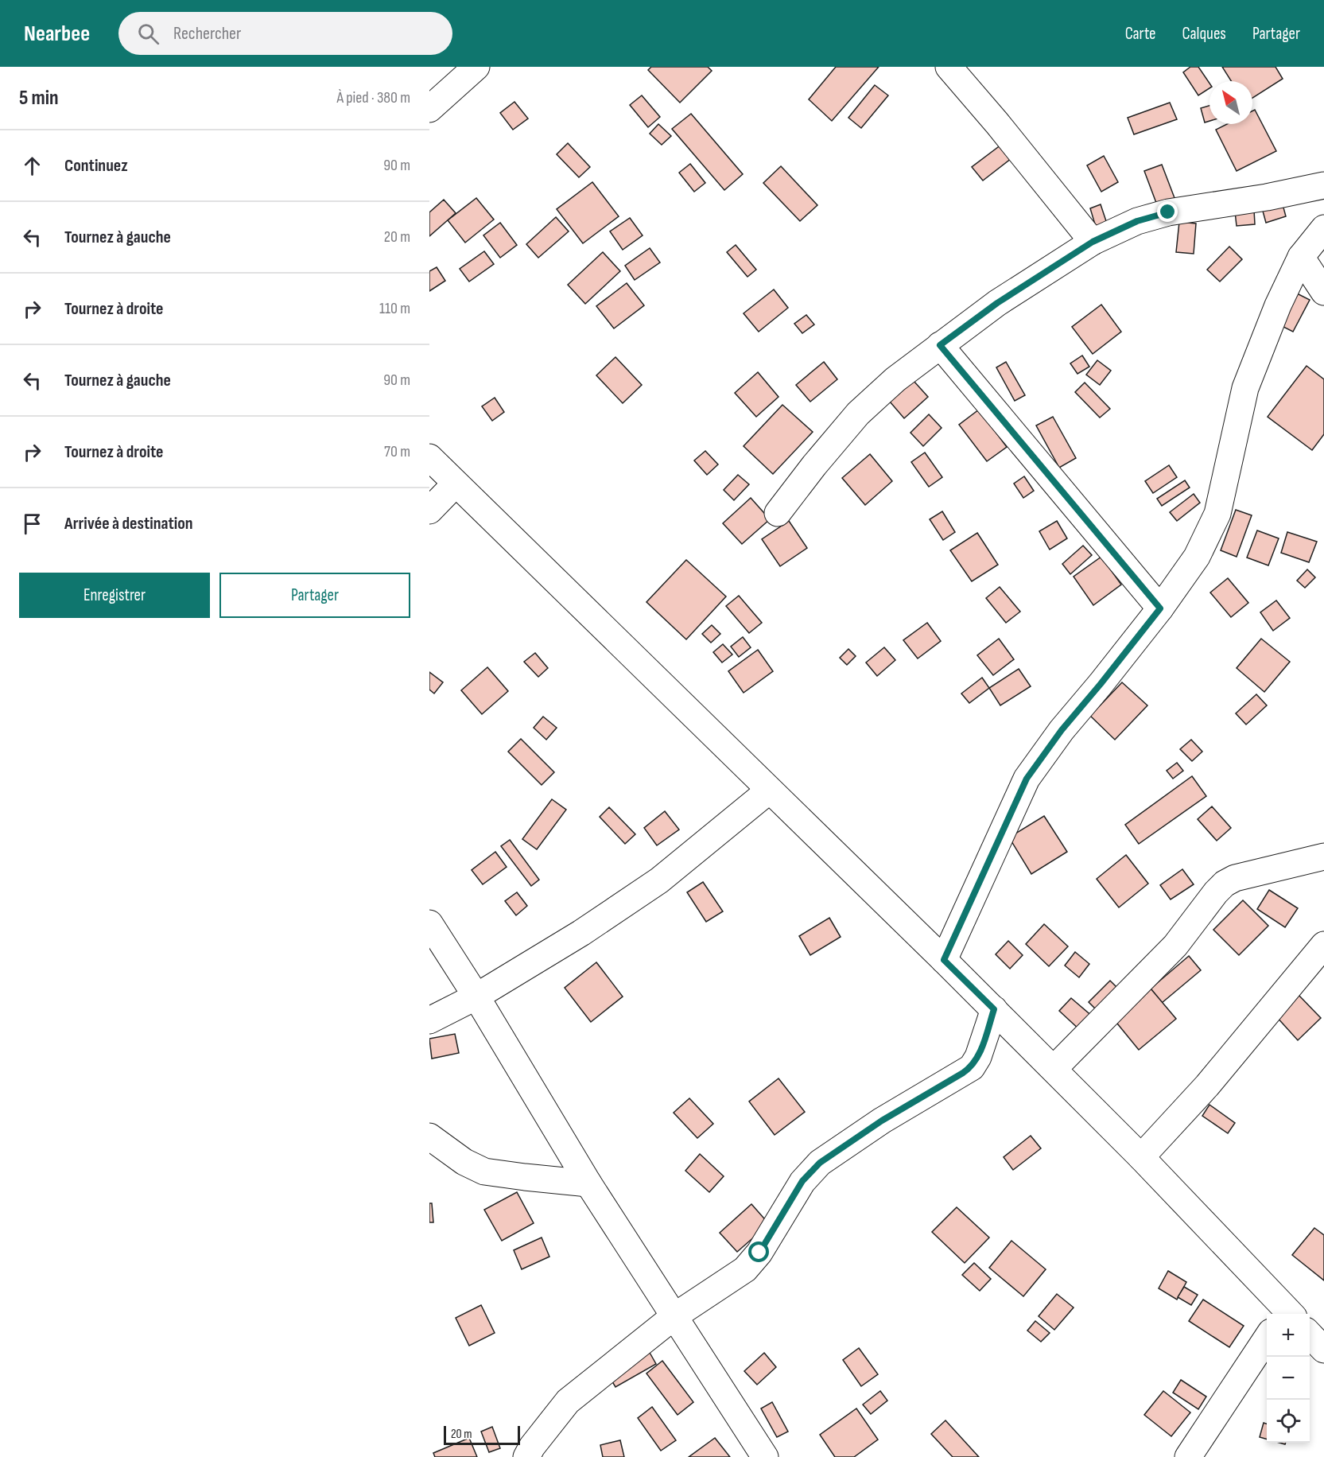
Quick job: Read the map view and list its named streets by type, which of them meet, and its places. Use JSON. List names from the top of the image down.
{
  "scale_bar": "20 m",
  "north": "top left",
  "page": {
    "header": "Nearbee",
    "search": "Rechercher",
    "nav": ["Carte", "Calques", "Partager"],
    "heading": ["5 min", "À pied · 380 m"],
    "list": [
      ["Continuez", "90 m"],
      ["Tournez à gauche", "20 m"],
      ["Tournez à droite", "110 m"],
      ["Tournez à gauche", "90 m"],
      ["Tournez à droite", "70 m"],
      "Arrivée à destination"
    ],
    "buttons": ["Enregistrer", "Partager"],
    "map_buttons": ["+", "−"],
    "scale": "20 m"
  }
}
